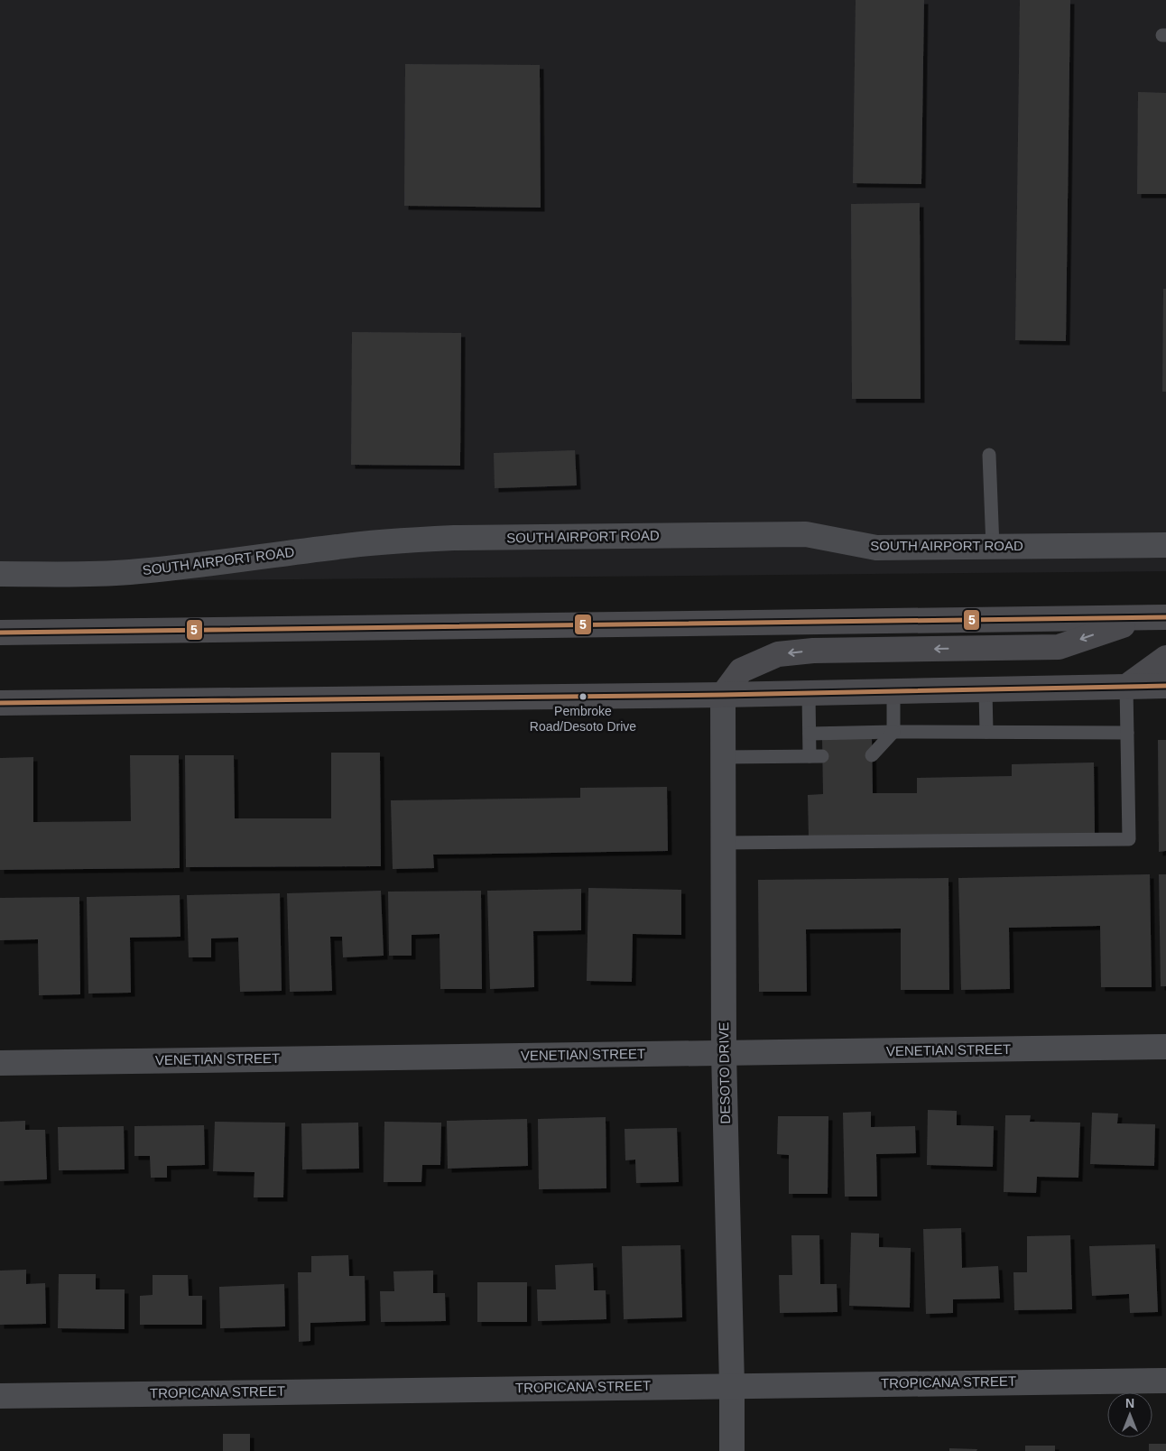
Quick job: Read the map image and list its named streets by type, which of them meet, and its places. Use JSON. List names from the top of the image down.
{
  "streets": {
    "street": [
      "SOUTH AIRPORT ROAD",
      "VENETIAN STREET",
      "DESOTO DRIVE",
      "TROPICANA STREET"
    ]
  },
  "crossings": [
    ["VENETIAN STREET", "DESOTO DRIVE"],
    ["DESOTO DRIVE", "TROPICANA STREET"]
  ],
  "places": ["Pembroke Road/Desoto Drive"],
  "lines": ["transit line 5"],
  "north": "top"
}
